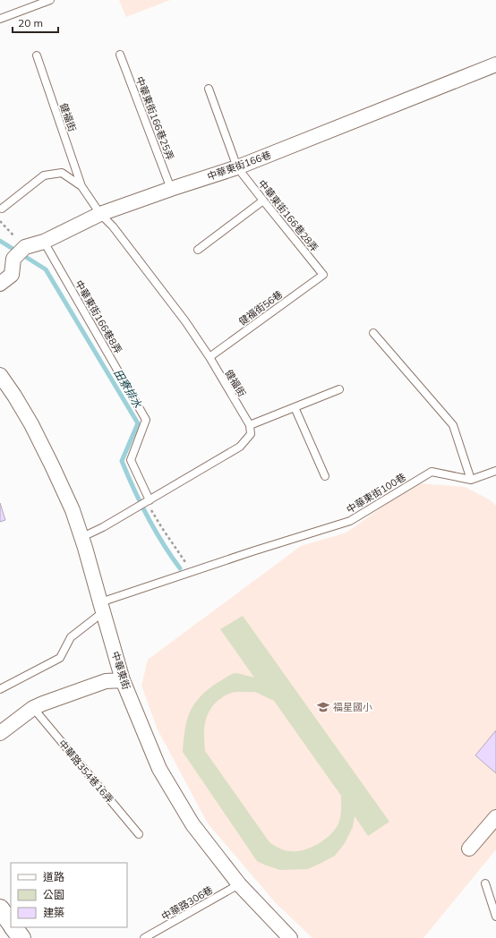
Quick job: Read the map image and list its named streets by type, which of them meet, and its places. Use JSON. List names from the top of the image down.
{
  "streets": {
    "street": ["中華東街166巷", "中華東街"],
    "lane": [
      "健福街",
      "中華東街166巷25弄",
      "中華東街166巷28弄",
      "健福街56巷",
      "中華東街166巷8弄",
      "中華東街100巷",
      "中華路354巷16弄",
      "中華路306巷"
    ]
  },
  "crossings": [
    ["健福街", "中華東街166巷"],
    ["健福街", "健福街56巷"],
    ["中華東街166巷25弄", "中華東街166巷"],
    ["中華東街166巷", "中華東街166巷28弄"],
    ["中華東街166巷", "中華東街166巷8弄"],
    ["中華東街166巷28弄", "健福街56巷"],
    ["中華東街100巷", "中華東街"],
    ["中華東街", "中華路306巷"]
  ],
  "water": ["田寮排水"],
  "places": {
    "school or university": ["福星國小"]
  },
  "legend": ["道路", "公園", "建築"],
  "scale_bar": "20 m"
}
